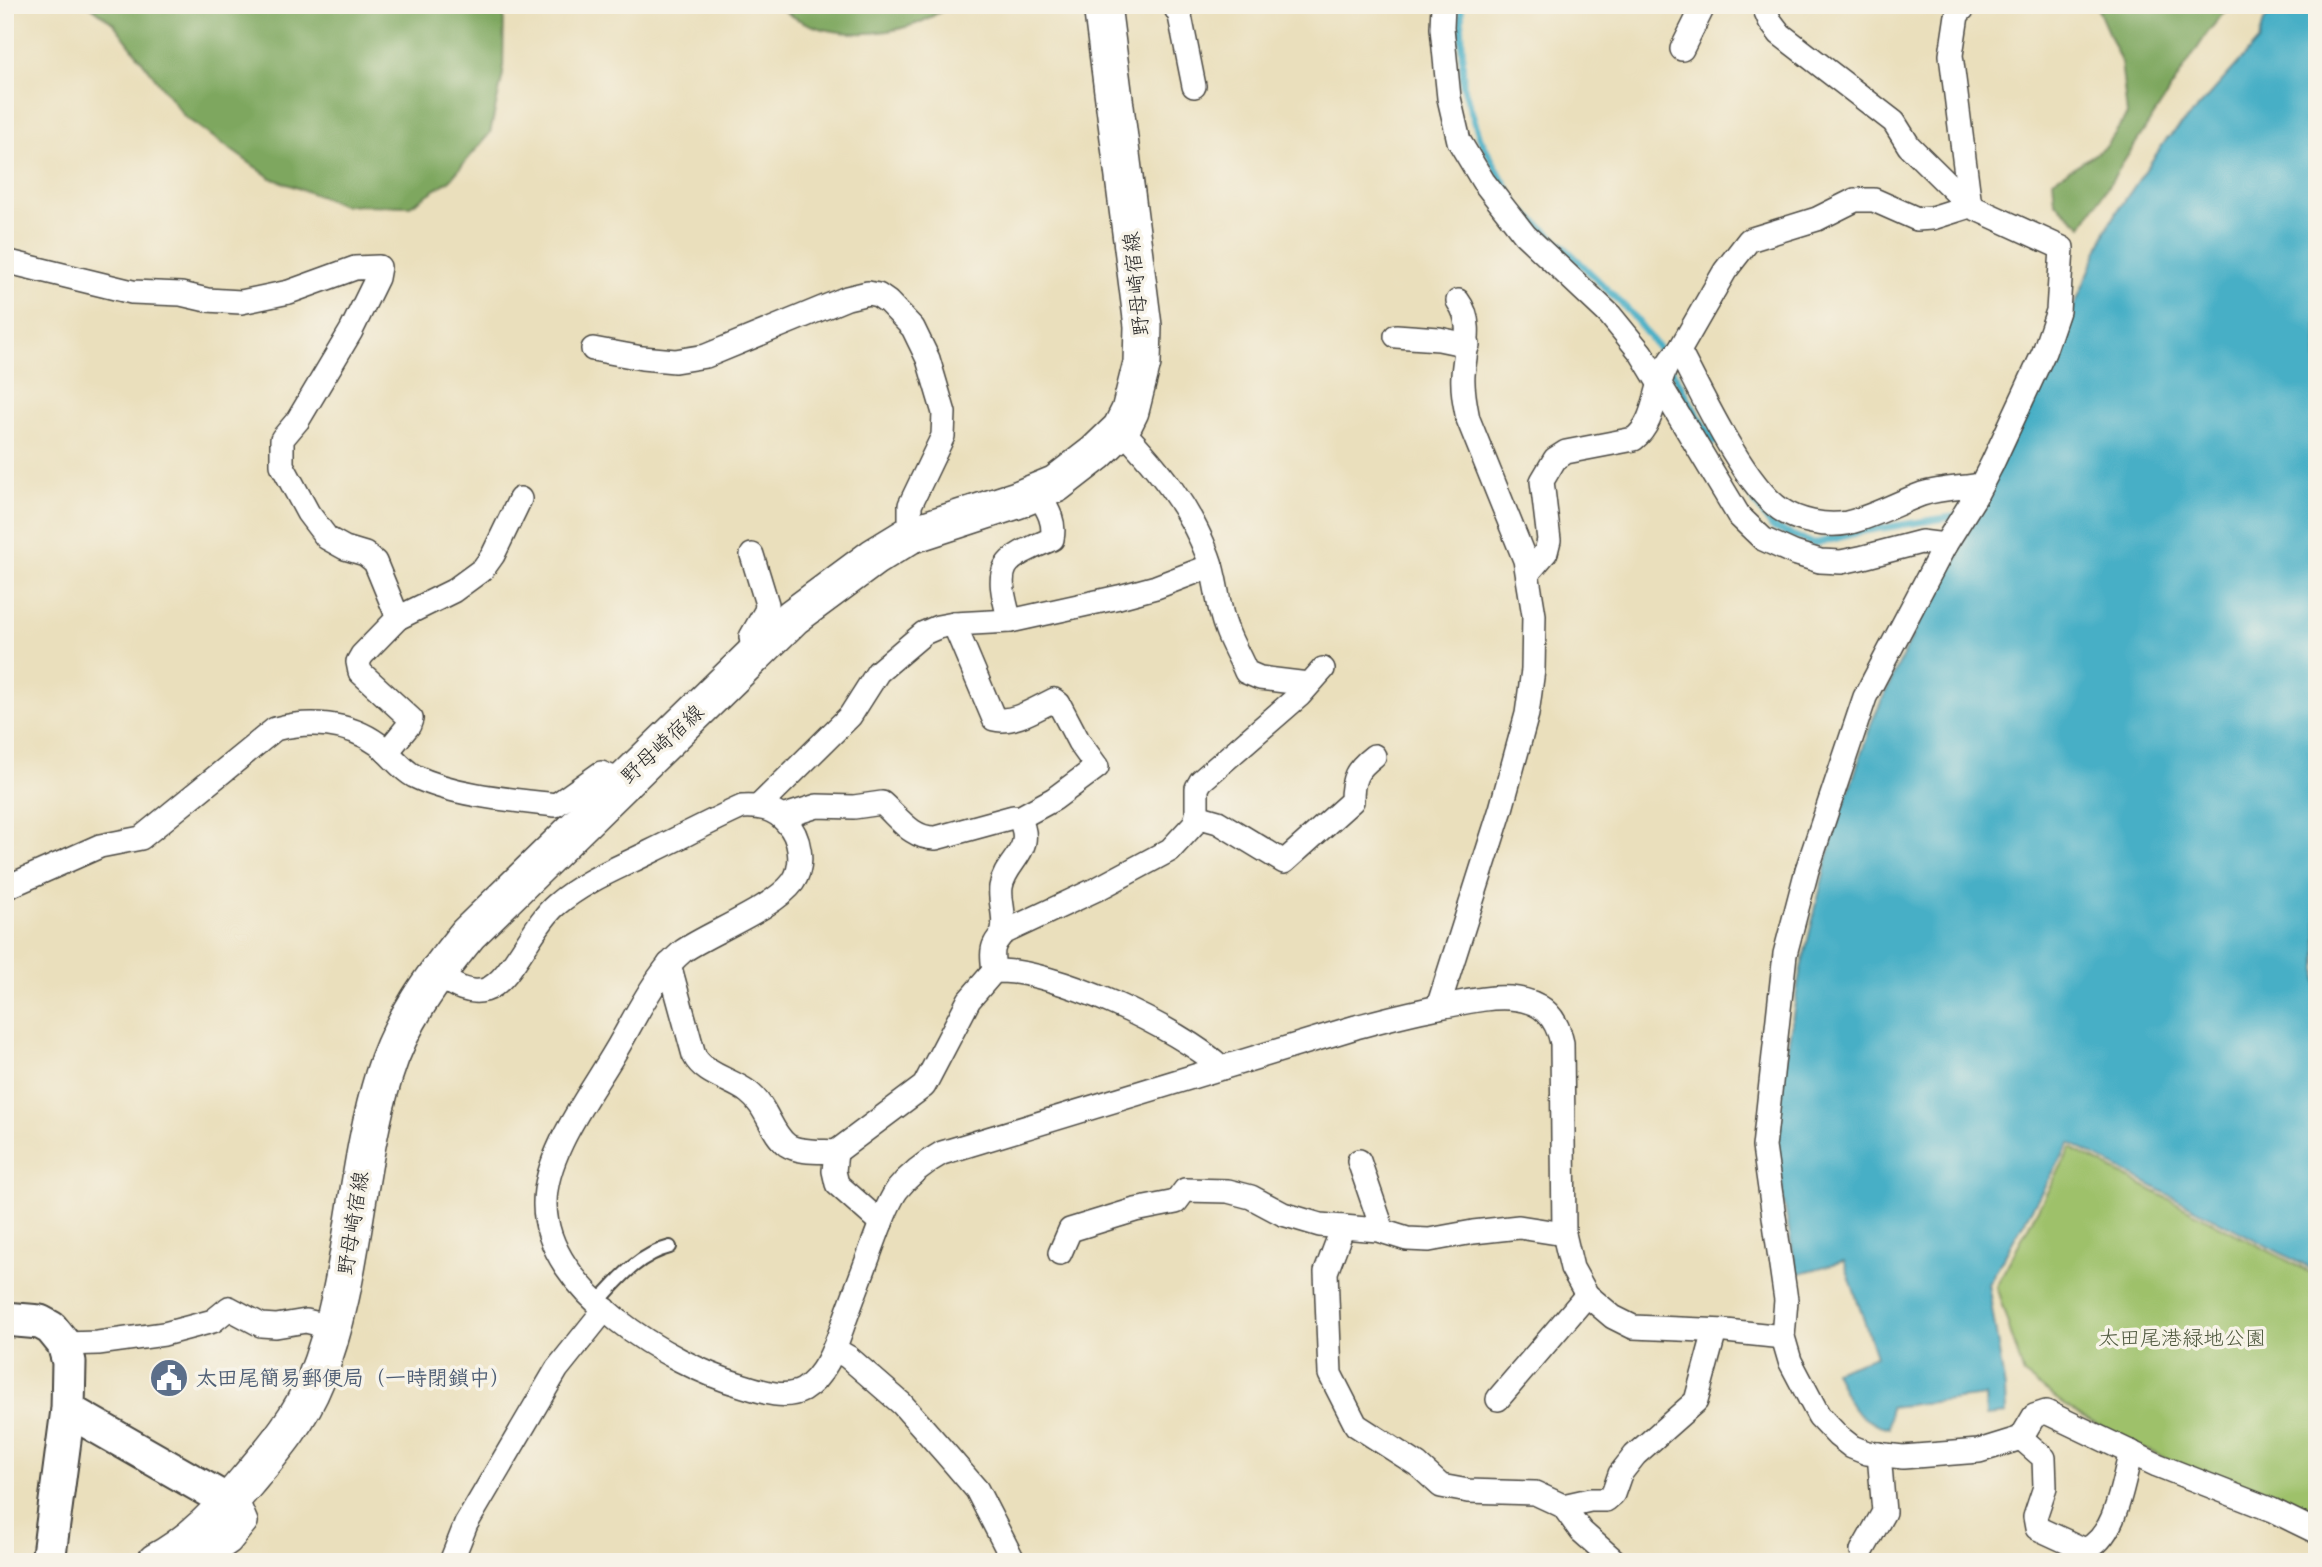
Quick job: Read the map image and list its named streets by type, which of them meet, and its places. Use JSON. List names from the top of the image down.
{
  "streets": {
    "main road": ["野母崎宿線"]
  },
  "parks": ["太田尾港緑地公園"],
  "places": {
    "public building": ["太田尾簡易郵便局（一時閉鎖中）"]
  }
}
